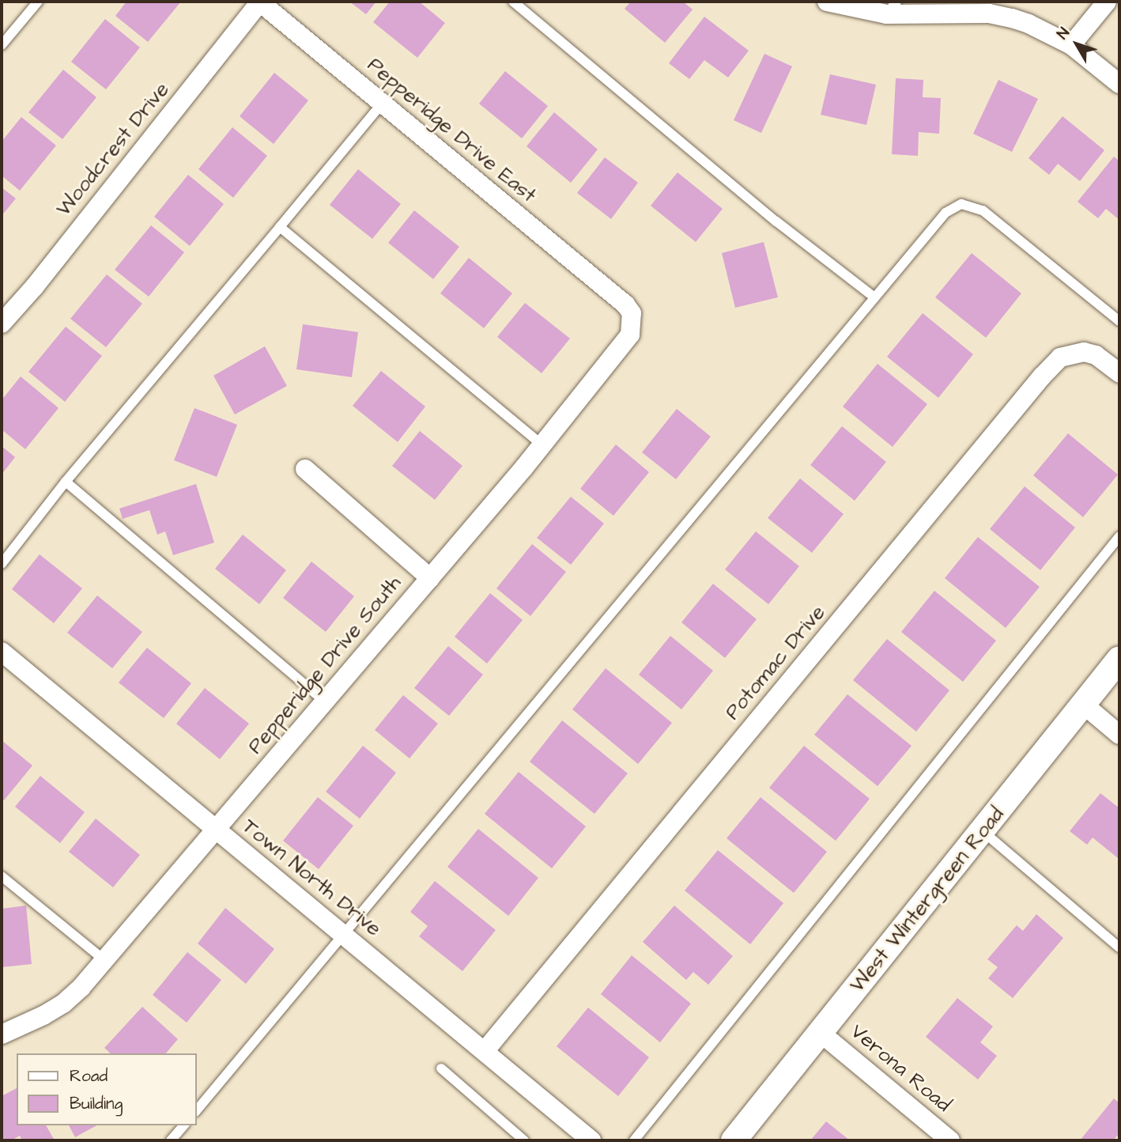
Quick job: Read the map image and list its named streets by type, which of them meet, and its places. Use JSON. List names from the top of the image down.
{
  "streets": {
    "street": [
      "Pepperidge Drive East",
      "Woodcrest Drive",
      "Potomac Drive",
      "Pepperidge Drive South",
      "Town North Drive",
      "West Wintergreen Road",
      "Verona Road"
    ]
  },
  "crossings": [
    ["Pepperidge Drive East", "Woodcrest Drive"],
    ["Pepperidge Drive East", "Pepperidge Drive South"],
    ["Potomac Drive", "Town North Drive"],
    ["Pepperidge Drive South", "Town North Drive"],
    ["West Wintergreen Road", "Verona Road"]
  ],
  "legend": ["Road", "Building"],
  "north": "top left"
}
